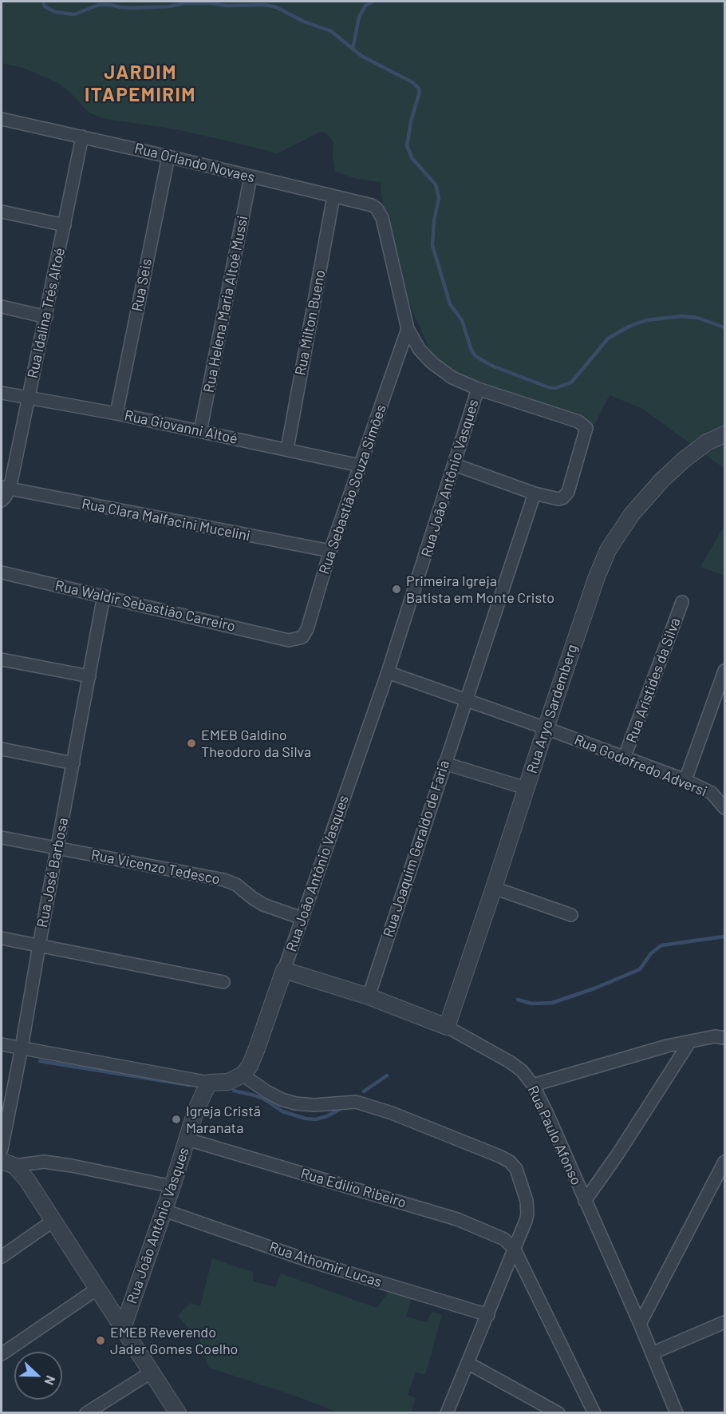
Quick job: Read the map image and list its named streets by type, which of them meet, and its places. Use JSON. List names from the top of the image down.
{
  "streets": {
    "street": [
      "Rua Orlando Novaes",
      "Rua Seis",
      "Rua Helena Maria Altoé Mussi",
      "Rua Idalina Trés Altoé",
      "Rua Milton Bueno",
      "Rua Giovanni Altoé",
      "Rua João Antônio Vasques",
      "Rua Sebastião Souza Simões",
      "Rua Clara Malfacini Mucelini",
      "Rua Waldir Sebastião Carreiro",
      "Rua Arístides da Silva",
      "Rua Aryo Sardemberg",
      "Rua Godofredo Adversi",
      "Rua Joaquim Geraldo de Faria",
      "Rua Vicenzo Tedesco",
      "Rua José Barbosa",
      "Rua Paulo Afonso",
      "Rua Edilio Ribeiro",
      "Rua Athomir Lucas"
    ]
  },
  "crossings": [
    ["Rua Orlando Novaes", "Rua Seis"],
    ["Rua Orlando Novaes", "Rua Helena Maria Altoé Mussi"],
    ["Rua Orlando Novaes", "Rua Idalina Trés Altoé"],
    ["Rua Orlando Novaes", "Rua Milton Bueno"],
    ["Rua Orlando Novaes", "Rua Sebastião Souza Simões"],
    ["Rua Seis", "Rua Giovanni Altoé"],
    ["Rua Helena Maria Altoé Mussi", "Rua Giovanni Altoé"],
    ["Rua Idalina Trés Altoé", "Rua Giovanni Altoé"],
    ["Rua Idalina Trés Altoé", "Rua Clara Malfacini Mucelini"],
    ["Rua Milton Bueno", "Rua Giovanni Altoé"],
    ["Rua Giovanni Altoé", "Rua Sebastião Souza Simões"],
    ["Rua João Antônio Vasques", "Rua Godofredo Adversi"],
    ["Rua João Antônio Vasques", "Rua Vicenzo Tedesco"],
    ["Rua João Antônio Vasques", "Rua Paulo Afonso"],
    ["Rua João Antônio Vasques", "Rua Edilio Ribeiro"],
    ["Rua João Antônio Vasques", "Rua Athomir Lucas"],
    ["Rua Sebastião Souza Simões", "Rua Clara Malfacini Mucelini"],
    ["Rua Sebastião Souza Simões", "Rua Waldir Sebastião Carreiro"],
    ["Rua Waldir Sebastião Carreiro", "Rua José Barbosa"],
    ["Rua Arístides da Silva", "Rua Godofredo Adversi"],
    ["Rua Aryo Sardemberg", "Rua Godofredo Adversi"],
    ["Rua Aryo Sardemberg", "Rua Paulo Afonso"],
    ["Rua Godofredo Adversi", "Rua Joaquim Geraldo de Faria"],
    ["Rua Joaquim Geraldo de Faria", "Rua Paulo Afonso"],
    ["Rua Vicenzo Tedesco", "Rua José Barbosa"]
  ],
  "districts": ["JARDIM ITAPEMIRIM"],
  "places": [
    "Primeira Igreja Batista em Monte Cristo",
    "EMEB Galdino Theodoro da Silva",
    "Igreja Cristã Maranata",
    "EMEB Reverendo Jader Gomes Coelho"
  ],
  "north": "right"
}
